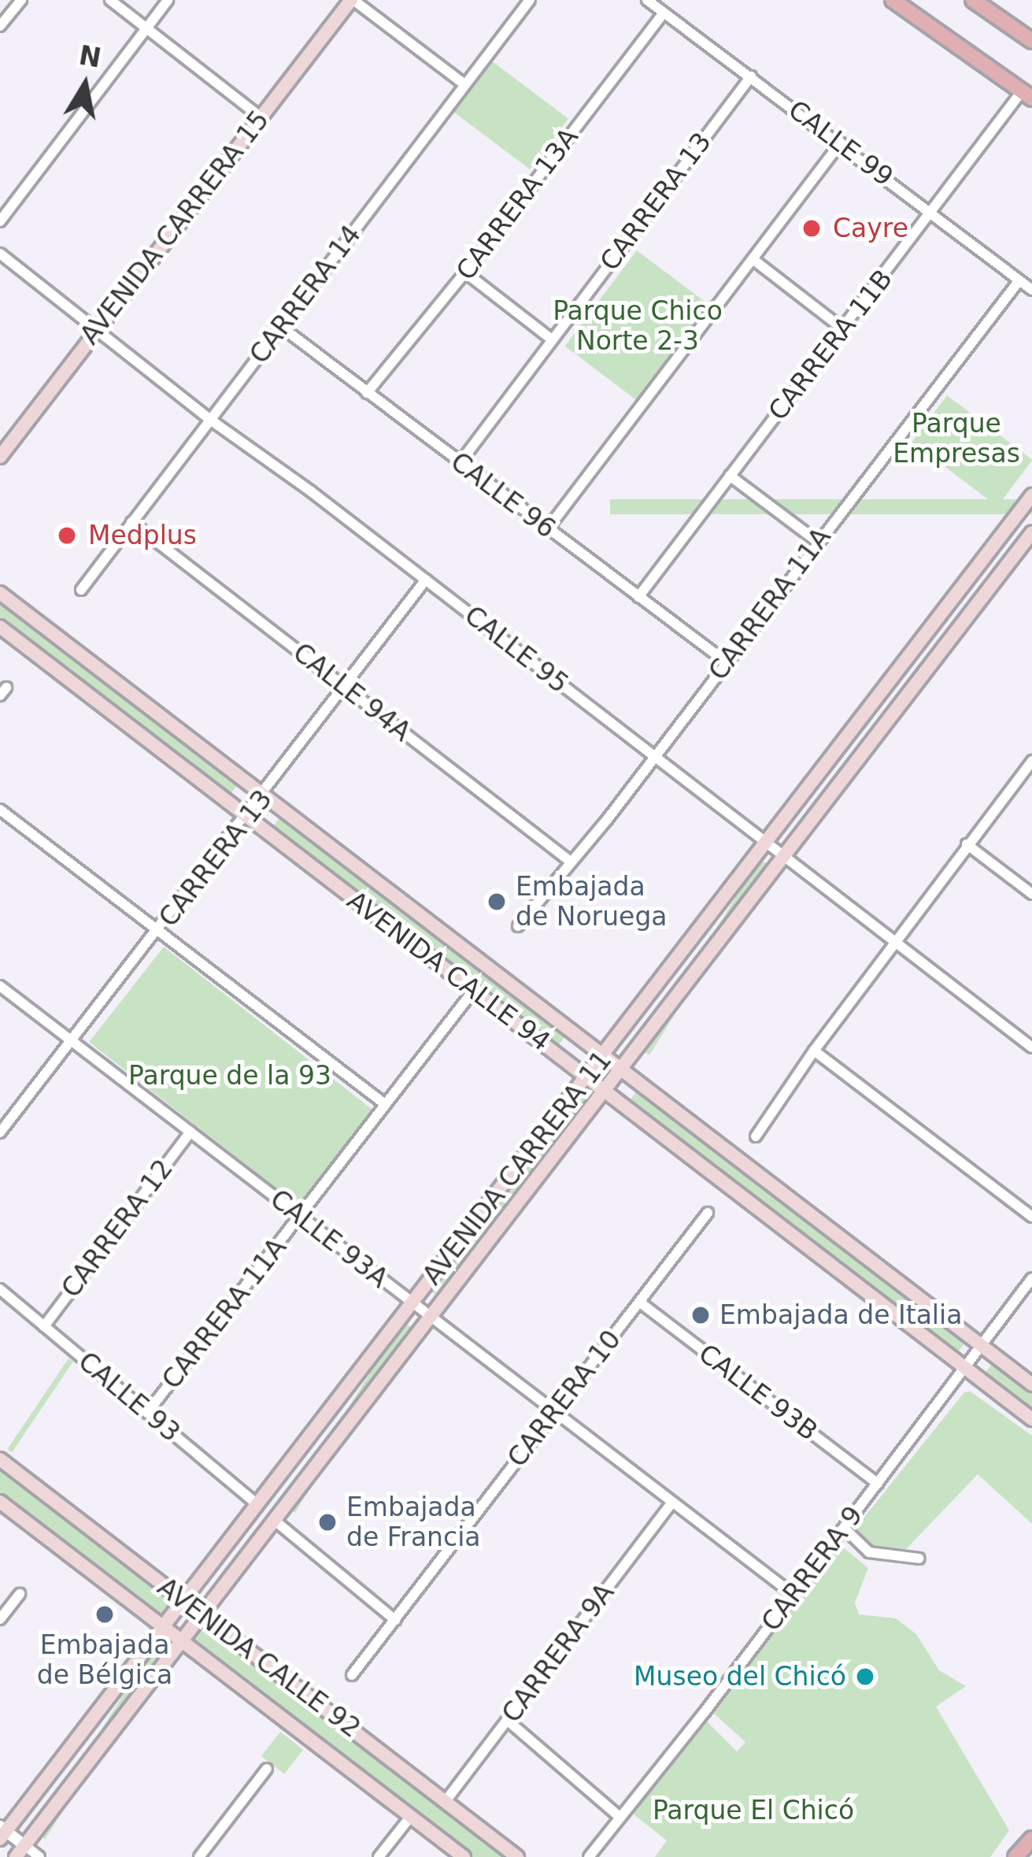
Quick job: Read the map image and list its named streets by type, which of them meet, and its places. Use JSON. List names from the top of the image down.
{
  "streets": {
    "main road": [
      "AVENIDA CARRERA 15",
      "AVENIDA CALLE 94",
      "AVENIDA CARRERA 11",
      "AVENIDA CALLE 92"
    ],
    "street": [
      "CALLE 99",
      "CARRERA 13",
      "CARRERA 13A",
      "CARRERA 14",
      "CARRERA 11B",
      "CALLE 96",
      "CARRERA 11A",
      "CALLE 95",
      "CALLE 94A",
      "CARRERA 12",
      "CALLE 93A",
      "CALLE 93B",
      "CALLE 93",
      "CARRERA 10",
      "CARRERA 9",
      "CARRERA 9A"
    ]
  },
  "crossings": [
    ["CALLE 99", "CARRERA 13"],
    ["CALLE 99", "CARRERA 13A"],
    ["CALLE 99", "CARRERA 11B"],
    ["CALLE 99", "CARRERA 11A"],
    ["CARRERA 13", "CALLE 96"],
    ["CARRERA 13", "CALLE 95"],
    ["CARRERA 13", "CALLE 94A"],
    ["CARRERA 13", "AVENIDA CALLE 94"],
    ["CARRERA 13", "CALLE 93A"],
    ["CARRERA 13A", "CALLE 96"],
    ["AVENIDA CARRERA 15", "CALLE 95"],
    ["CARRERA 14", "CALLE 96"],
    ["CARRERA 14", "CALLE 95"],
    ["CARRERA 14", "CALLE 94A"],
    ["CARRERA 11B", "CALLE 96"],
    ["CALLE 96", "CARRERA 11A"],
    ["CARRERA 11A", "CALLE 95"],
    ["CARRERA 11A", "CALLE 94A"],
    ["CARRERA 11A", "AVENIDA CALLE 94"],
    ["CARRERA 11A", "CALLE 93A"],
    ["CARRERA 11A", "CALLE 93"],
    ["CALLE 95", "AVENIDA CARRERA 11"],
    ["AVENIDA CALLE 94", "AVENIDA CARRERA 11"],
    ["AVENIDA CALLE 94", "CARRERA 9"],
    ["AVENIDA CARRERA 11", "CALLE 93A"],
    ["AVENIDA CARRERA 11", "CALLE 93"],
    ["AVENIDA CARRERA 11", "AVENIDA CALLE 92"],
    ["CARRERA 12", "CALLE 93A"],
    ["CARRERA 12", "CALLE 93"],
    ["CALLE 93A", "CARRERA 10"],
    ["CALLE 93A", "CARRERA 9"],
    ["CALLE 93A", "CARRERA 9A"],
    ["CALLE 93B", "CARRERA 10"],
    ["CALLE 93B", "CARRERA 9"],
    ["CARRERA 9A", "AVENIDA CALLE 92"]
  ],
  "parks": [
    "Parque Chico Norte 2-3",
    "Parque Empresas",
    "Parque de la 93",
    "Parque El Chicó"
  ],
  "places": [
    "Cayre",
    "Medplus",
    "Embajada de Noruega",
    "Embajada de Italia",
    "Embajada de Francia",
    "Embajada de Bélgica",
    "Museo del Chicó"
  ],
  "north": "top"
}
